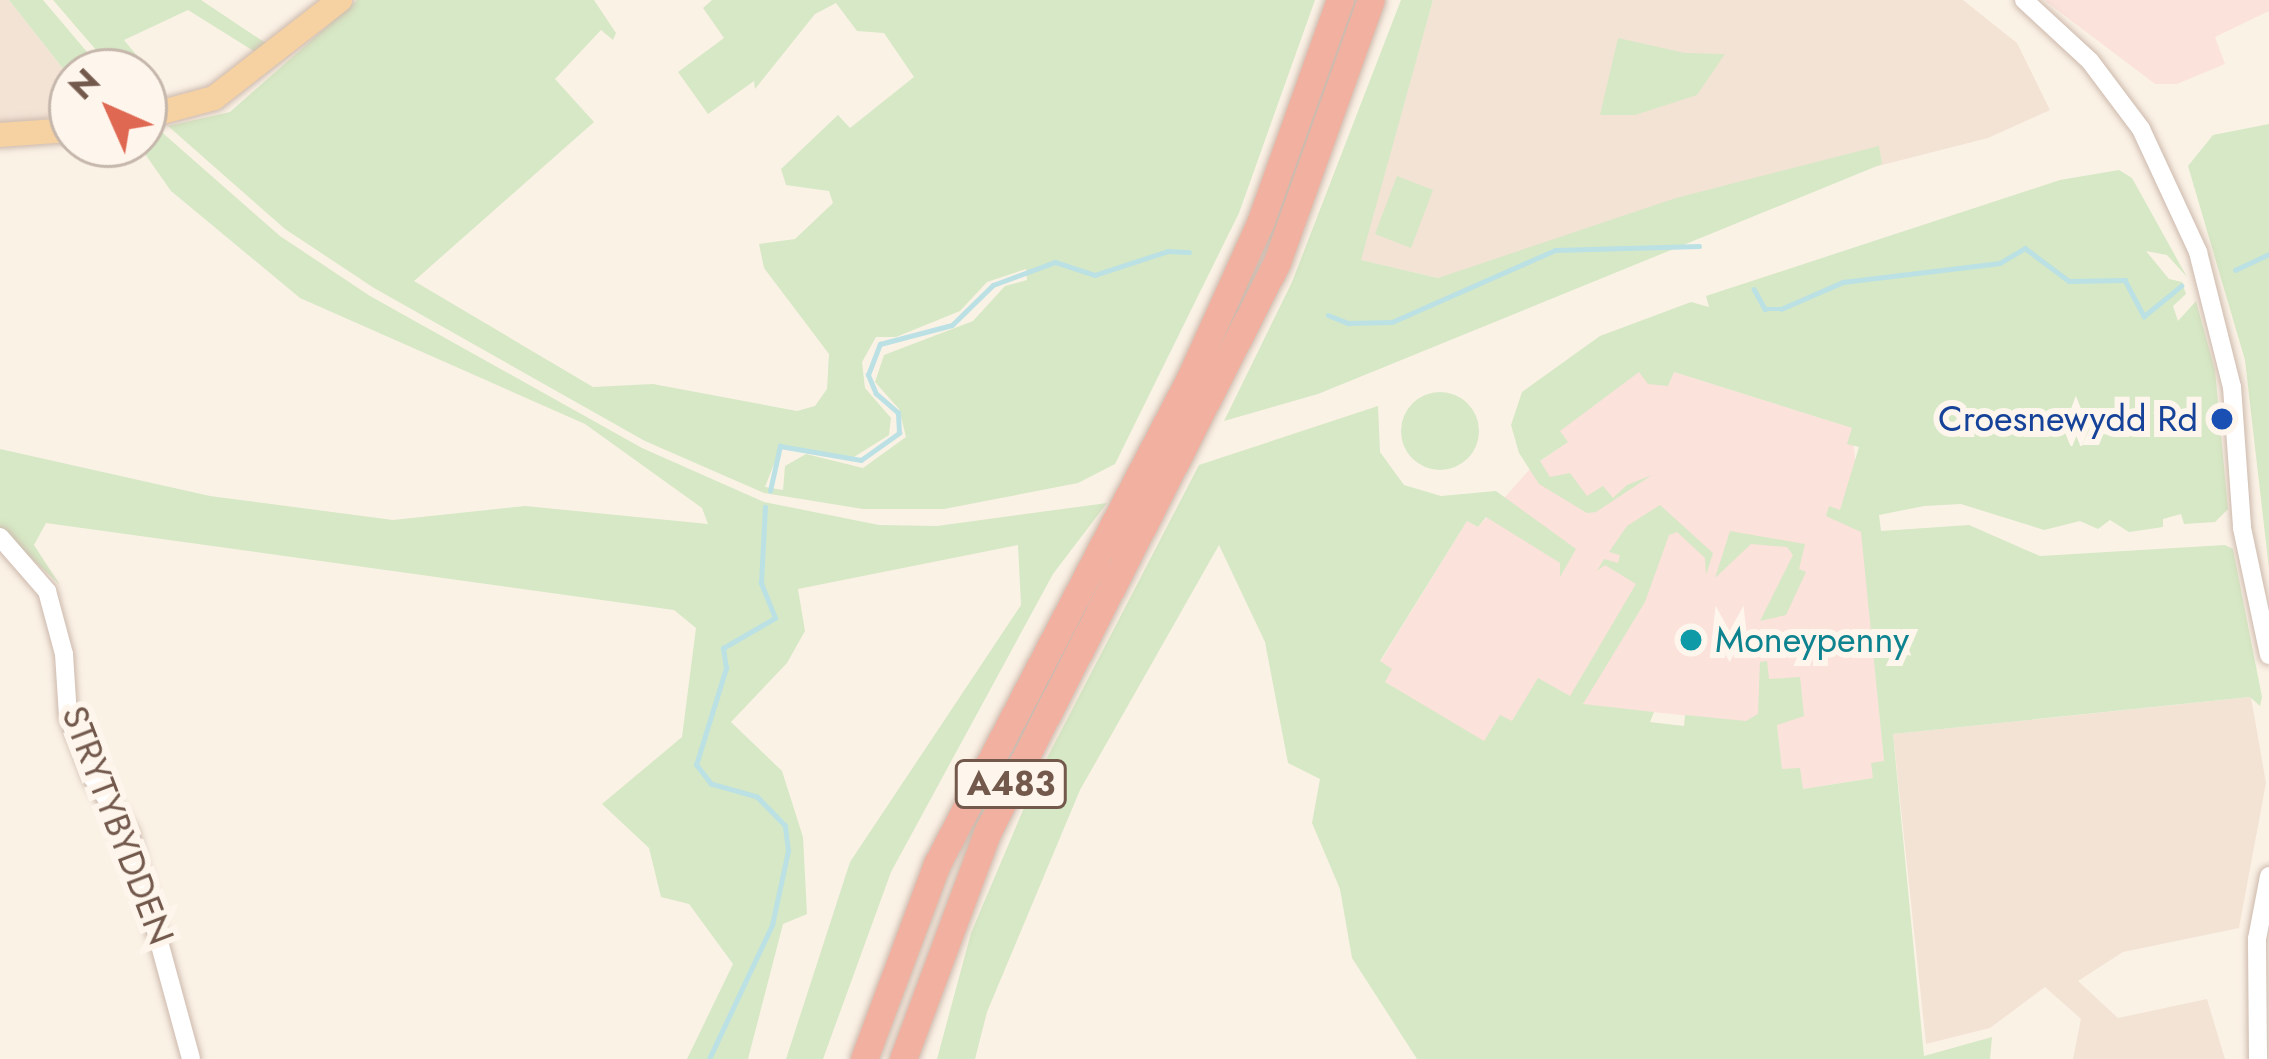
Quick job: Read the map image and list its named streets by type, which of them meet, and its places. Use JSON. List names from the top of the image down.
{
  "streets": {
    "highway": ["A483"],
    "street": ["STRYTYBYDDEN"]
  },
  "places": ["Croesnewydd Rd", "Moneypenny"],
  "north": "top left"
}
